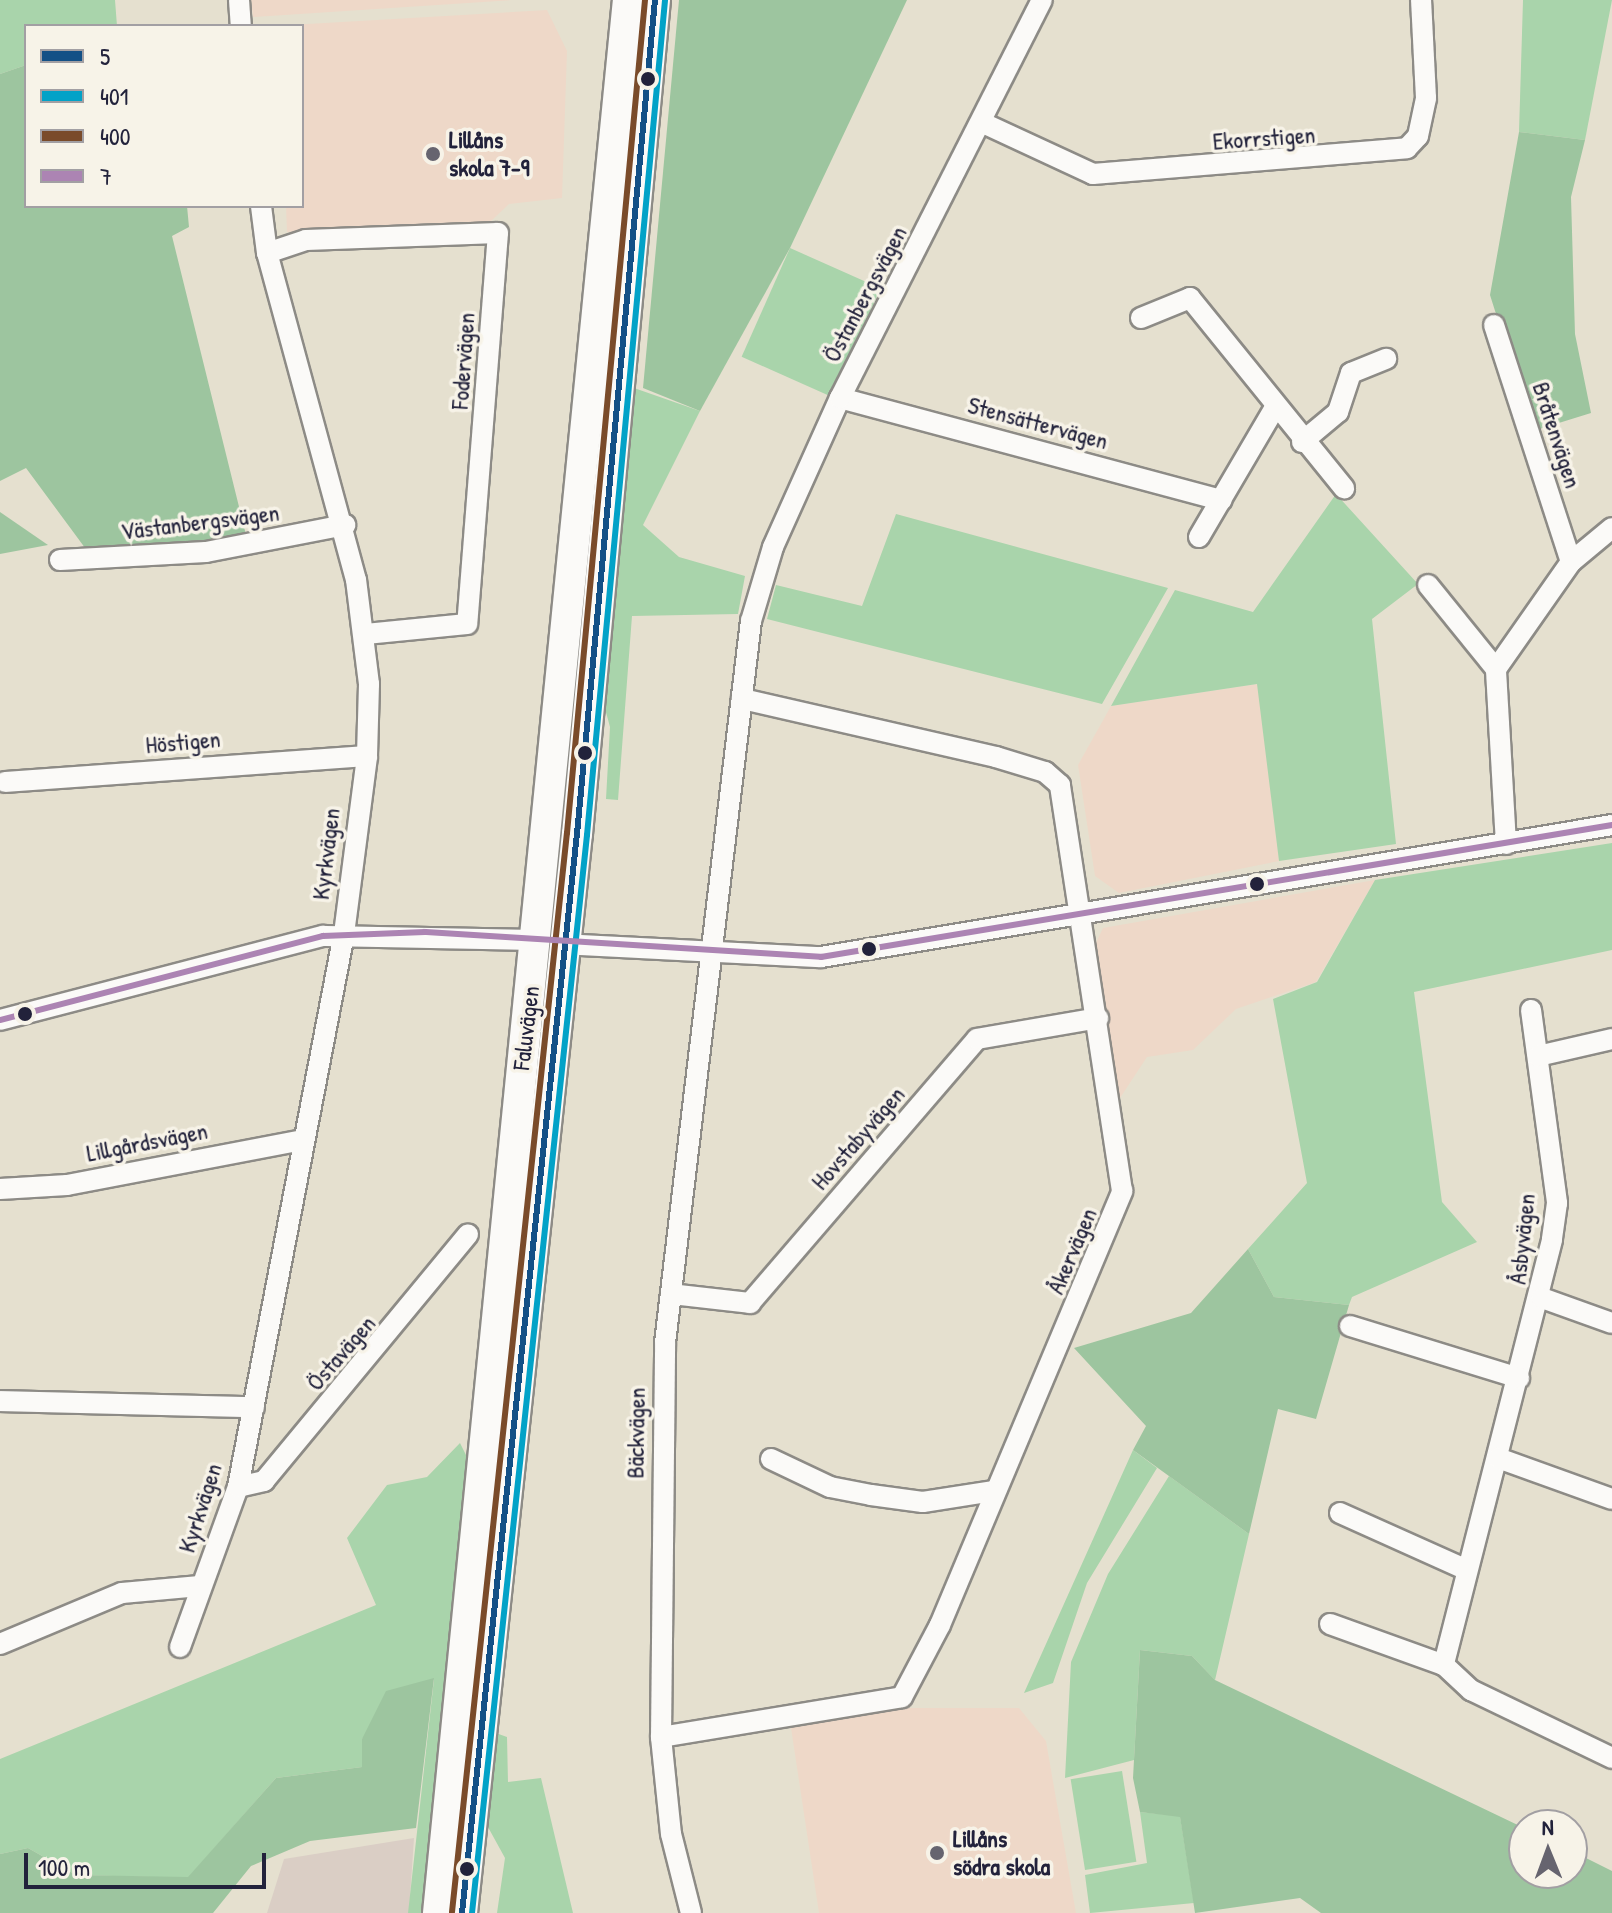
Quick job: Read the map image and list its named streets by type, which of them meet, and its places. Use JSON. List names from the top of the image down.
{
  "streets": {
    "highway": ["Faluvägen"],
    "street": [
      "Ekorrstigen",
      "Östanbergsvägen",
      "Fodervägen",
      "Stensättervägen",
      "Bråtenvägen",
      "Västanbergsvägen",
      "Höstigen",
      "Kyrkvägen",
      "Hovstabyvägen",
      "Lillgårdsvägen",
      "Åsbyvägen",
      "Åkervägen",
      "Östavägen",
      "Bäckvägen"
    ]
  },
  "crossings": [
    ["Ekorrstigen", "Östanbergsvägen"],
    ["Östanbergsvägen", "Stensättervägen"],
    ["Östanbergsvägen", "Åkervägen"],
    ["Östanbergsvägen", "Bäckvägen"],
    ["Fodervägen", "Kyrkvägen"],
    ["Västanbergsvägen", "Kyrkvägen"],
    ["Höstigen", "Kyrkvägen"],
    ["Kyrkvägen", "Lillgårdsvägen"],
    ["Kyrkvägen", "Östavägen"],
    ["Hovstabyvägen", "Åkervägen"],
    ["Hovstabyvägen", "Bäckvägen"],
    ["Åkervägen", "Bäckvägen"]
  ],
  "places": ["Lillåns skola 7-9", "Lillåns södra skola"],
  "lines": [
    "transit line 5",
    "transit line 400",
    "transit line 401",
    "transit line 7"
  ],
  "legend": [
    "5",
    "401",
    "400",
    "7"
  ],
  "scale_bar": "100 m",
  "north": "top"
}
